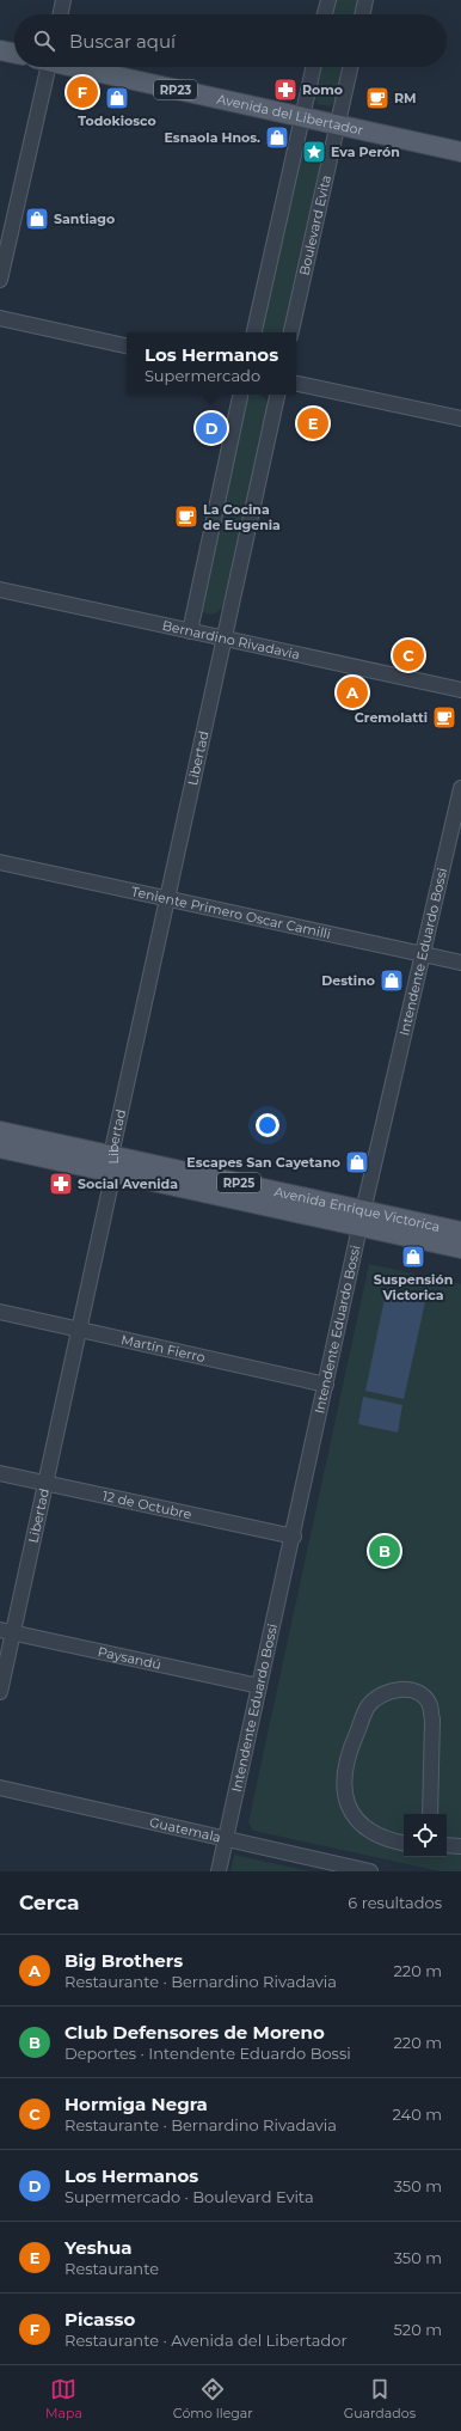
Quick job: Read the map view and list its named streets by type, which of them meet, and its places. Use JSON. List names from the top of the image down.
{
  "streets": {
    "main road": [
      "RP23",
      "Avenida del Libertador",
      "RP25",
      "Avenida Enrique Victorica"
    ],
    "street": [
      "Boulevard Evita",
      "Bernardino Rivadavia",
      "Libertad",
      "Teniente Primero Oscar Camilli",
      "Intendente Eduardo Bossi",
      "Martín Fierro",
      "12 de Octubre",
      "Paysandú",
      "Guatemala"
    ]
  },
  "crossings": [
    ["Avenida del Libertador", "Boulevard Evita"],
    ["Bernardino Rivadavia", "Libertad"],
    ["Libertad", "Teniente Primero Oscar Camilli"],
    ["Libertad", "Avenida Enrique Victorica"],
    ["Libertad", "Martín Fierro"],
    ["Libertad", "12 de Octubre"],
    ["Libertad", "Paysandú"],
    ["Teniente Primero Oscar Camilli", "Intendente Eduardo Bossi"],
    ["Intendente Eduardo Bossi", "Avenida Enrique Victorica"],
    ["Intendente Eduardo Bossi", "Martín Fierro"],
    ["Intendente Eduardo Bossi", "12 de Octubre"],
    ["Intendente Eduardo Bossi", "Paysandú"],
    ["Intendente Eduardo Bossi", "Guatemala"]
  ],
  "places": {
    "pharmacy": ["Romo", "Social Avenida"],
    "shop": [
      "Todokiosco",
      "Esnaola Hnos.",
      "Santiago",
      "Destino",
      "Escapes San Cayetano",
      "Suspensión Victorica"
    ],
    "cafe": ["RM", "La Cocina de Eugenia", "Cremolatti"],
    "place": ["Eva Perón"]
  },
  "page": {
    "search": "Buscar aquí",
    "pins": [
      "F",
      "E",
      "D",
      "C",
      "A",
      "B"
    ],
    "popup": ["Los Hermanos", "Supermercado"],
    "heading": ["Cerca", "6 resultados"],
    "list": [
      {
        "mark": "A",
        "name": "Big Brothers",
        "note": "Restaurante · Bernardino Rivadavia",
        "value": "220 m"
      },
      {
        "mark": "B",
        "name": "Club Defensores de Moreno",
        "note": "Deportes · Intendente Eduardo Bossi",
        "value": "220 m"
      },
      {
        "mark": "C",
        "name": "Hormiga Negra",
        "note": "Restaurante · Bernardino Rivadavia",
        "value": "240 m"
      },
      {
        "mark": "D",
        "name": "Los Hermanos",
        "note": "Supermercado · Boulevard Evita",
        "value": "350 m"
      },
      {
        "mark": "E",
        "name": "Yeshua",
        "note": "Restaurante",
        "value": "350 m"
      },
      {
        "mark": "F",
        "name": "Picasso",
        "note": "Restaurante · Avenida del Libertador",
        "value": "520 m"
      }
    ],
    "nav": ["Mapa", "Cómo llegar", "Guardados"]
  }
}
